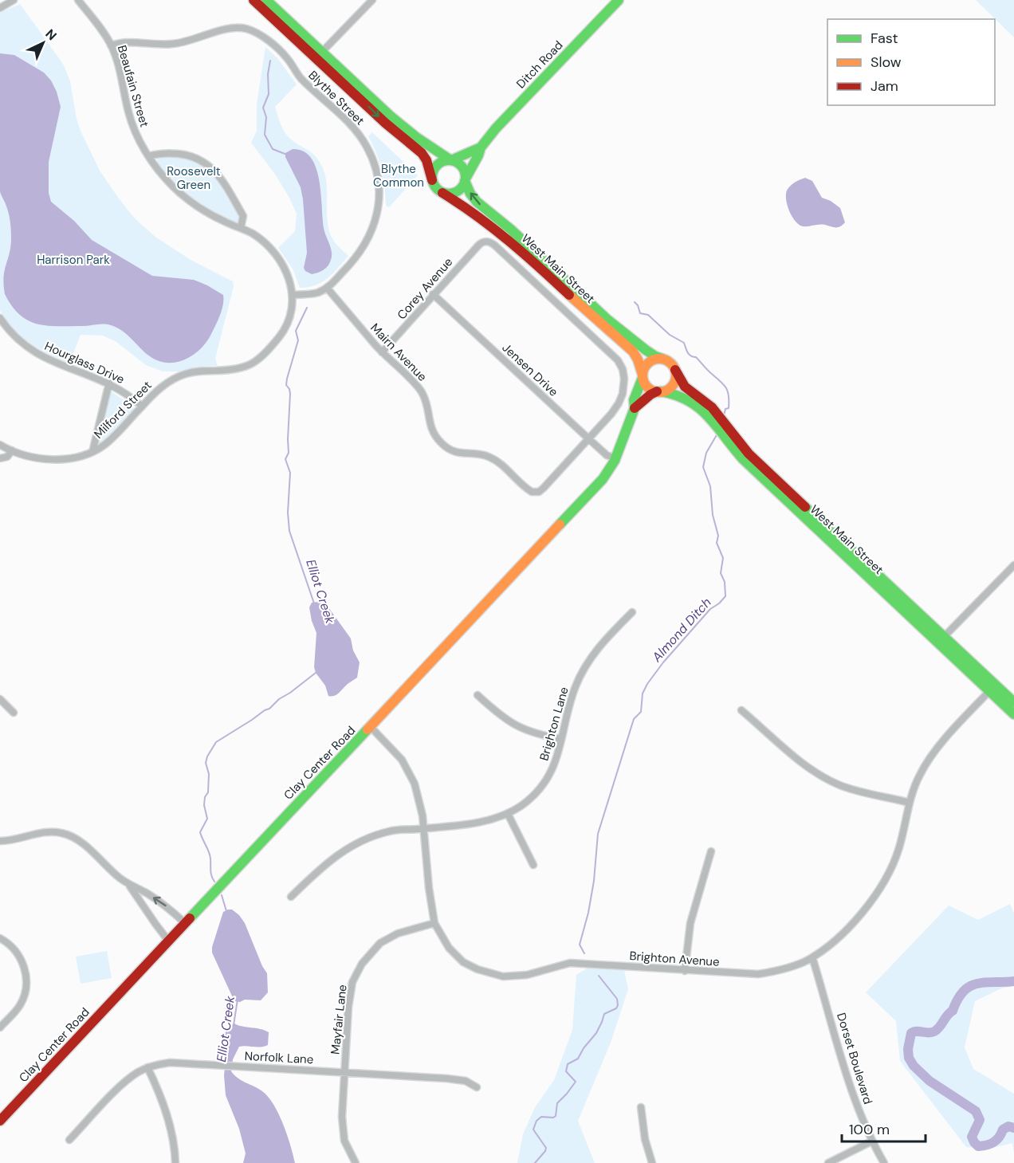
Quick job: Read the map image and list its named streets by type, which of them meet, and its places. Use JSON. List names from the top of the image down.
{
  "streets": {
    "street": [
      "Ditch Road",
      "Beaufain Street",
      "Blythe Street",
      "West Main Street",
      "Corey Avenue",
      "Mairn Avenue",
      "Hourglass Drive",
      "Jensen Drive",
      "Milford Street",
      "Brighton Lane",
      "Clay Center Road",
      "Brighton Avenue",
      "Mayfair Lane",
      "Norfolk Lane",
      "Dorset Boulevard"
    ]
  },
  "crossings": [
    ["Ditch Road", "West Main Street"],
    ["Beaufain Street", "Blythe Street"],
    ["Beaufain Street", "Milford Street"],
    ["Blythe Street", "Mairn Avenue"],
    ["West Main Street", "Clay Center Road"],
    ["West Main Street", "Brighton Avenue"],
    ["Corey Avenue", "Mairn Avenue"],
    ["Corey Avenue", "Jensen Drive"],
    ["Mairn Avenue", "Jensen Drive"],
    ["Hourglass Drive", "Milford Street"],
    ["Jensen Drive", "Clay Center Road"],
    ["Brighton Lane", "Brighton Avenue"],
    ["Clay Center Road", "Brighton Avenue"],
    ["Brighton Avenue", "Mayfair Lane"],
    ["Brighton Avenue", "Dorset Boulevard"],
    ["Mayfair Lane", "Norfolk Lane"]
  ],
  "water": ["Elliot Creek", "Almond Ditch"],
  "parks": ["Blythe Common", "Roosevelt Green", "Harrison Park"],
  "legend": ["Fast", "Slow", "Jam"],
  "scale_bar": "100 m",
  "north": "top right"
}
